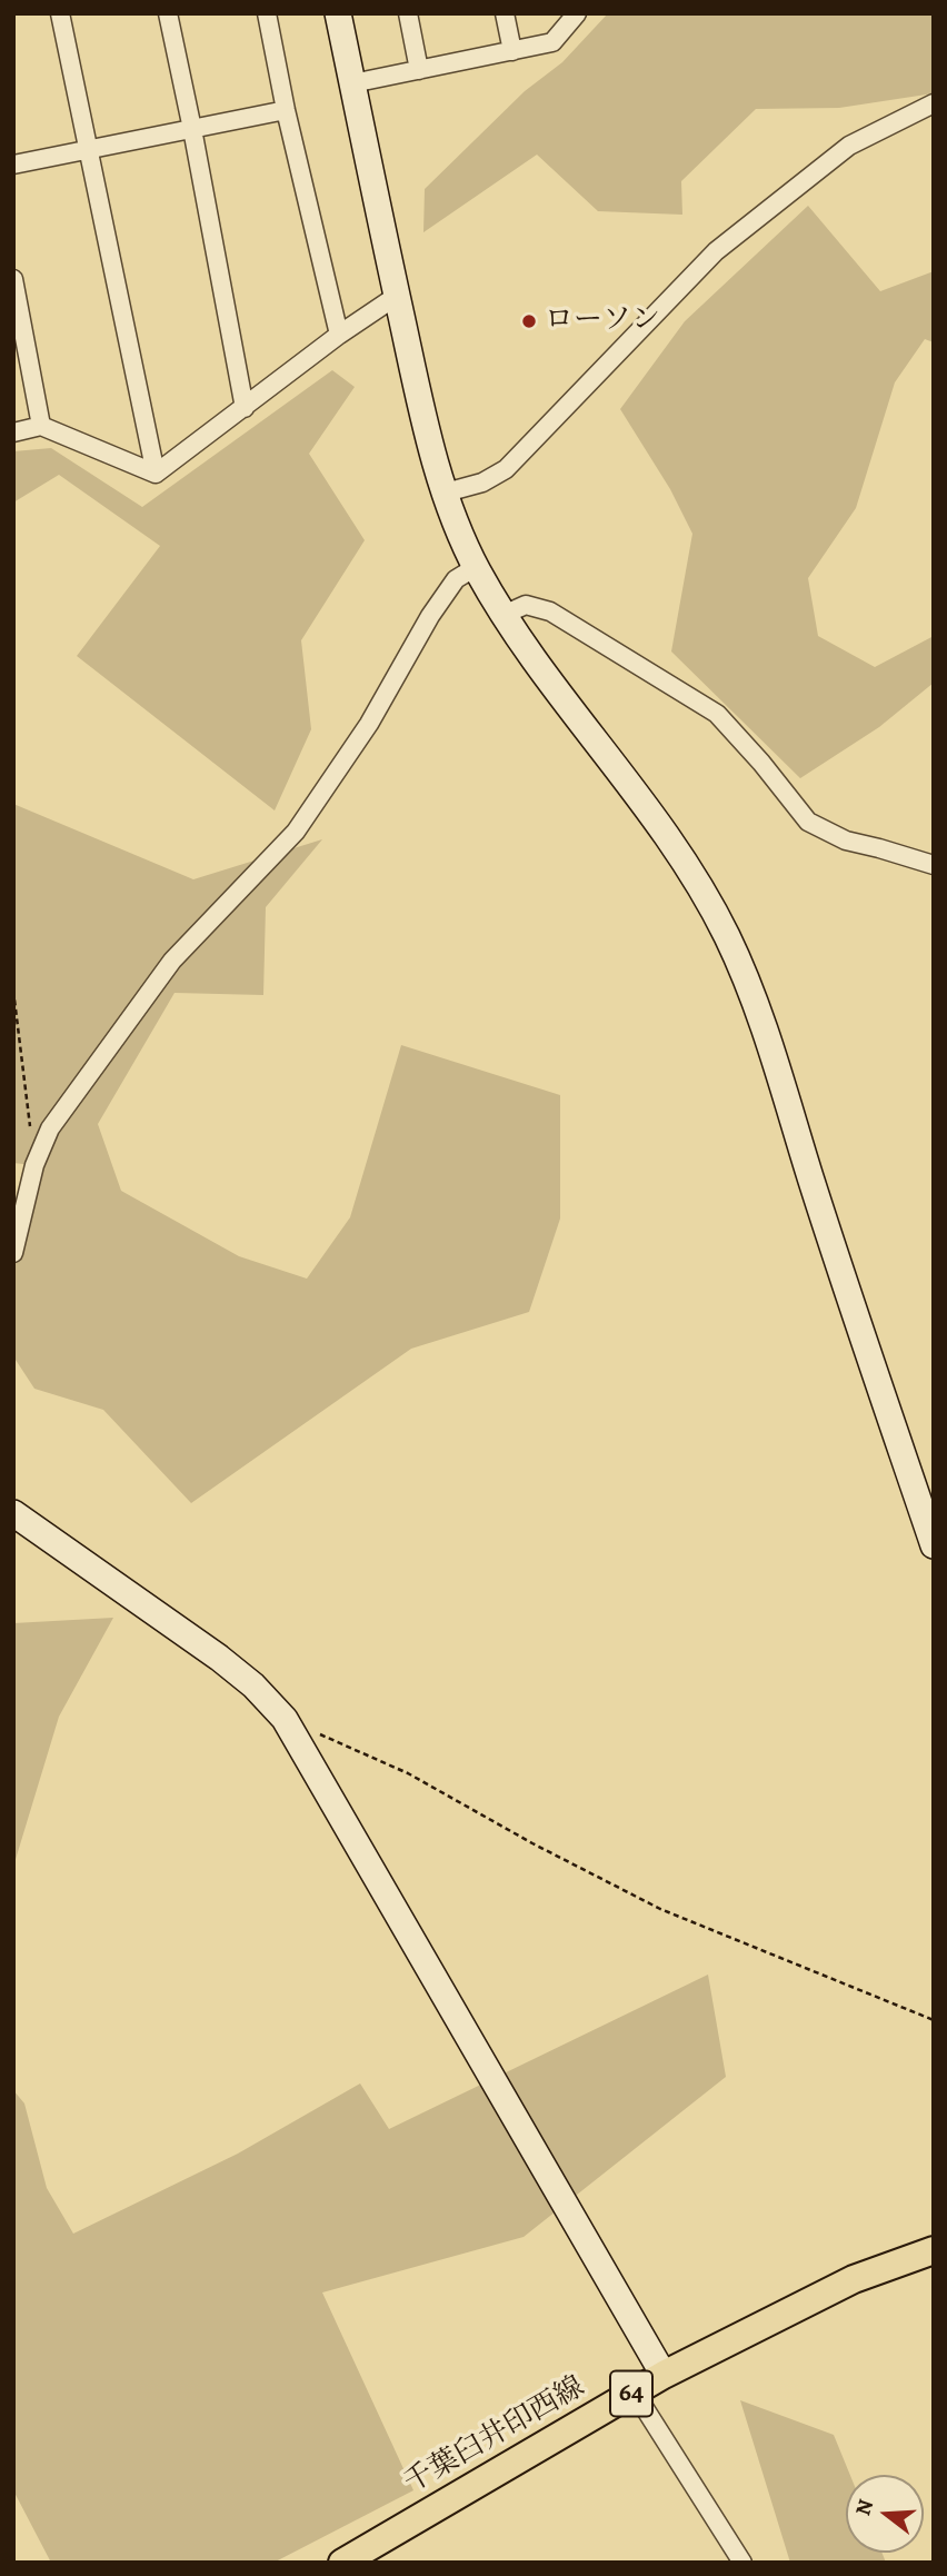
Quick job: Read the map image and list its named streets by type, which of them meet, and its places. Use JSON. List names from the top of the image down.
{
  "streets": {
    "main road": ["64", "千葉臼井印西線"]
  },
  "places": ["ローソン"],
  "north": "left"
}
